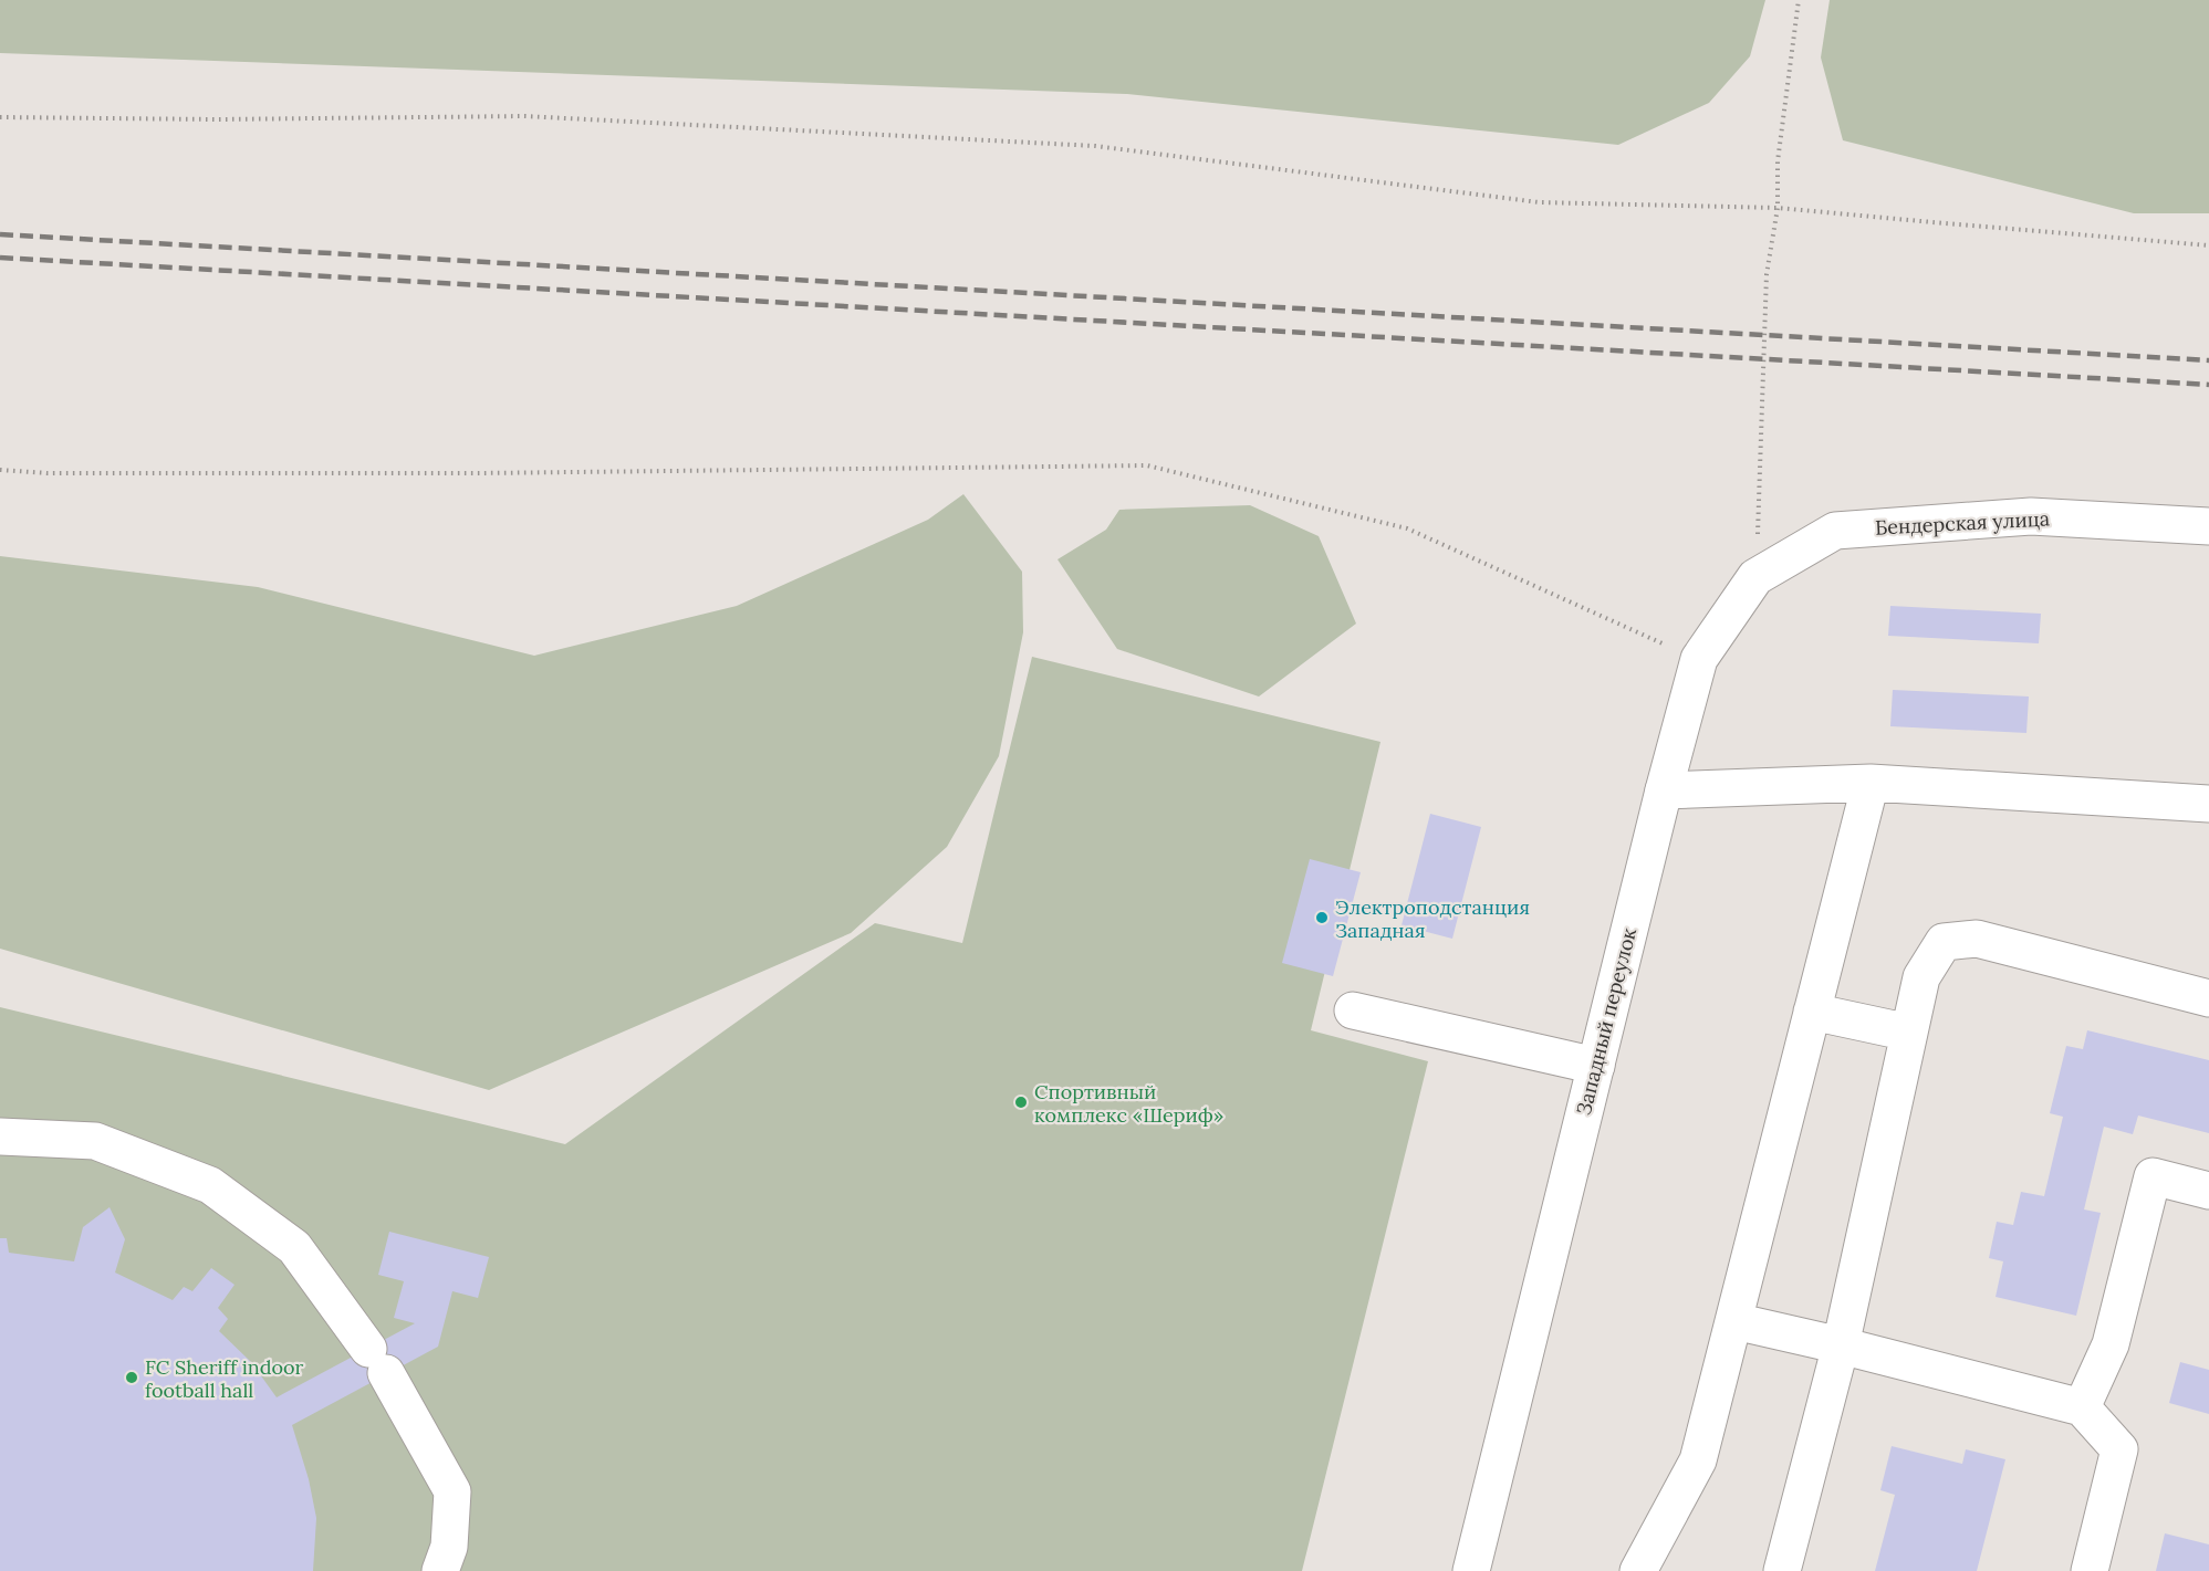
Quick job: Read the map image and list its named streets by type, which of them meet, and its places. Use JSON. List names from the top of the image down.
{
  "streets": {
    "street": ["Бендерская улица", "Западный переулок"]
  },
  "crossings": [
    ["Бендерская улица", "Западный переулок"]
  ],
  "places": ["Электроподстанция Западная", "Спортивный комплекс «Шериф»", "FC Sheriff indoor football hall"]
}
